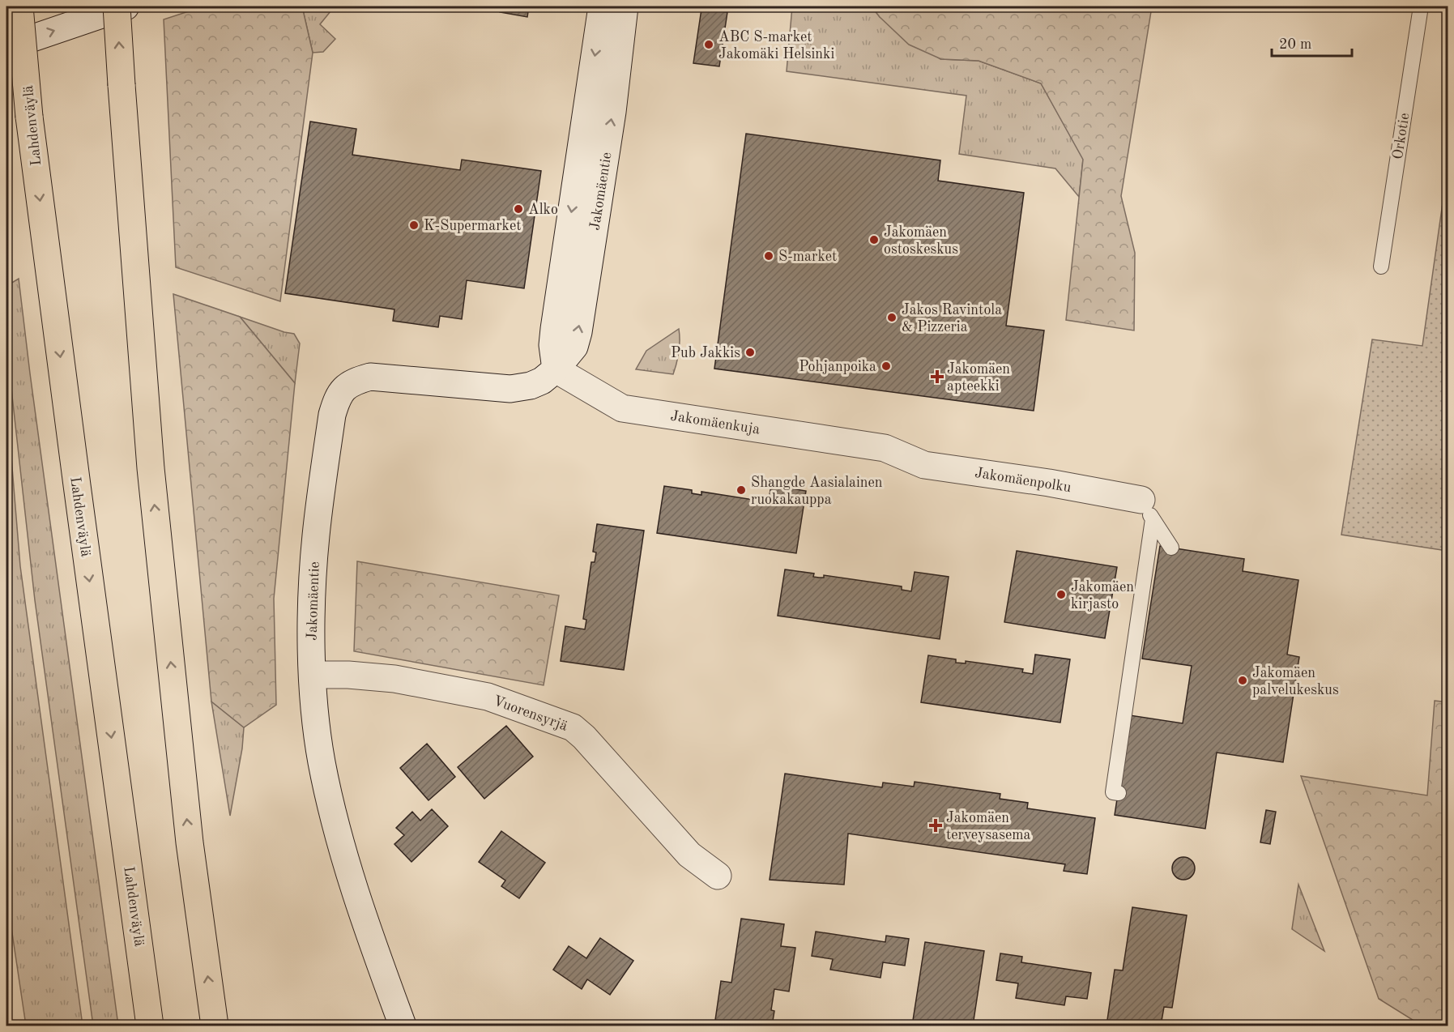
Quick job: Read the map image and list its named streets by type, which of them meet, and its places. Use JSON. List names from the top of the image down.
{
  "streets": {
    "highway": ["Lahdenväylä"],
    "street": [
      "Jakomäentie",
      "Jakomäenkuja",
      "Jakomäenpolku",
      "Vuorensyrjä"
    ],
    "lane": ["Orkotie"]
  },
  "crossings": [
    ["Jakomäentie", "Jakomäenkuja"],
    ["Jakomäentie", "Vuorensyrjä"],
    ["Jakomäenkuja", "Jakomäenpolku"]
  ],
  "places": {
    "other": [
      "ABC S-market Jakomäki Helsinki",
      "Alko",
      "K-Supermarket",
      "Jakomäen ostoskeskus",
      "S-market",
      "Jakos Ravintola & Pizzeria",
      "Pub Jakkis",
      "Pohjanpoika",
      "Shangde Aasialainen ruokakauppa",
      "Jakomäen kirjasto",
      "Jakomäen palvelukeskus"
    ],
    "health": ["Jakomäen apteekki", "Jakomäen terveysasema"]
  },
  "scale_bar": "20 m"
}
